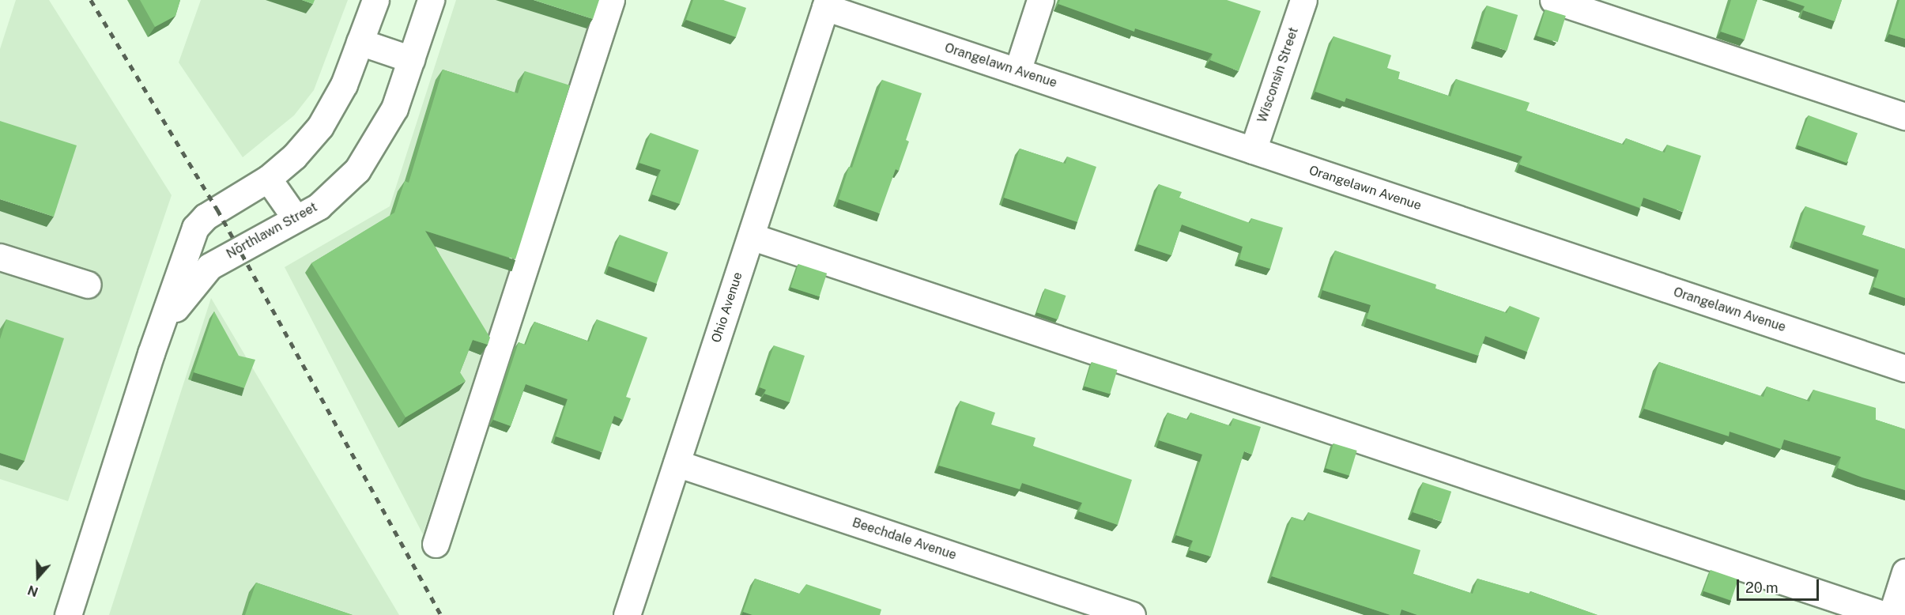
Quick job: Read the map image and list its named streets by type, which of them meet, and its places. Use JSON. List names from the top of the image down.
{
  "streets": {
    "street": [
      "Orangelawn Avenue",
      "Wisconsin Street",
      "Northlawn Street",
      "Ohio Avenue",
      "Beechdale Avenue"
    ]
  },
  "crossings": [
    ["Orangelawn Avenue", "Wisconsin Street"],
    ["Orangelawn Avenue", "Ohio Avenue"],
    ["Ohio Avenue", "Beechdale Avenue"]
  ],
  "scale_bar": "20 m",
  "north": "bottom"
}
